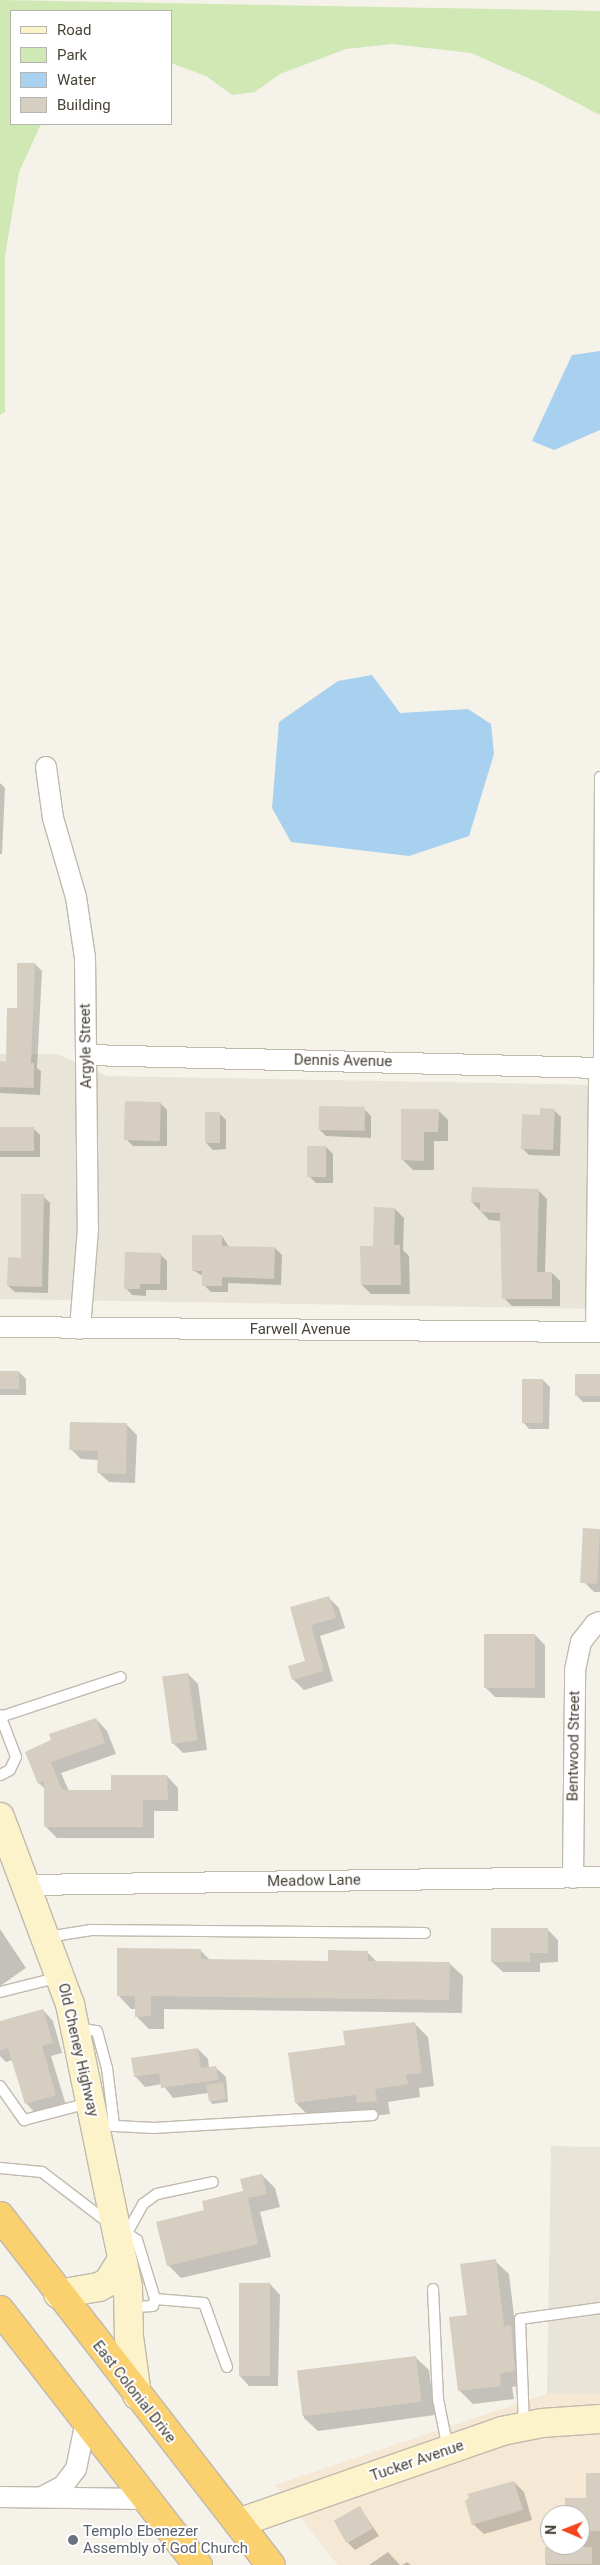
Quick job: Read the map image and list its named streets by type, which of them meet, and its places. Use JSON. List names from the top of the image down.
{
  "streets": {
    "highway": ["East Colonial Drive"],
    "street": [
      "Argyle Street",
      "Dennis Avenue",
      "Farwell Avenue",
      "Bentwood Street",
      "Meadow Lane",
      "Old Cheney Highway",
      "Tucker Avenue"
    ]
  },
  "crossings": [
    ["Argyle Street", "Dennis Avenue"],
    ["Argyle Street", "Farwell Avenue"],
    ["Bentwood Street", "Meadow Lane"],
    ["Meadow Lane", "Old Cheney Highway"],
    ["Old Cheney Highway", "East Colonial Drive"],
    ["East Colonial Drive", "Tucker Avenue"]
  ],
  "places": ["Templo Ebenezer Assembly of God Church"],
  "legend": [
    "Road",
    "Park",
    "Water",
    "Building"
  ],
  "north": "left"
}
